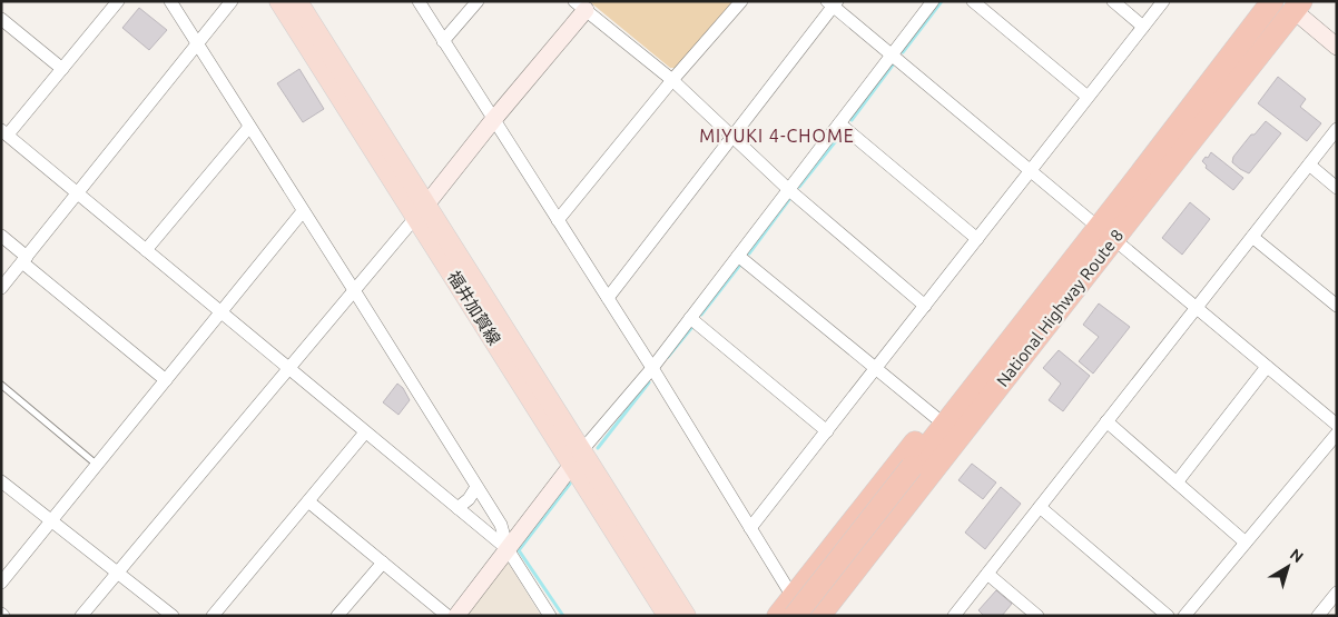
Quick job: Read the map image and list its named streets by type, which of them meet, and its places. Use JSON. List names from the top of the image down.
{
  "streets": {
    "highway": ["National Highway Route 8"],
    "main road": ["福井加賀線"]
  },
  "districts": ["MIYUKI 4-CHOME"],
  "north": "top right"
}
